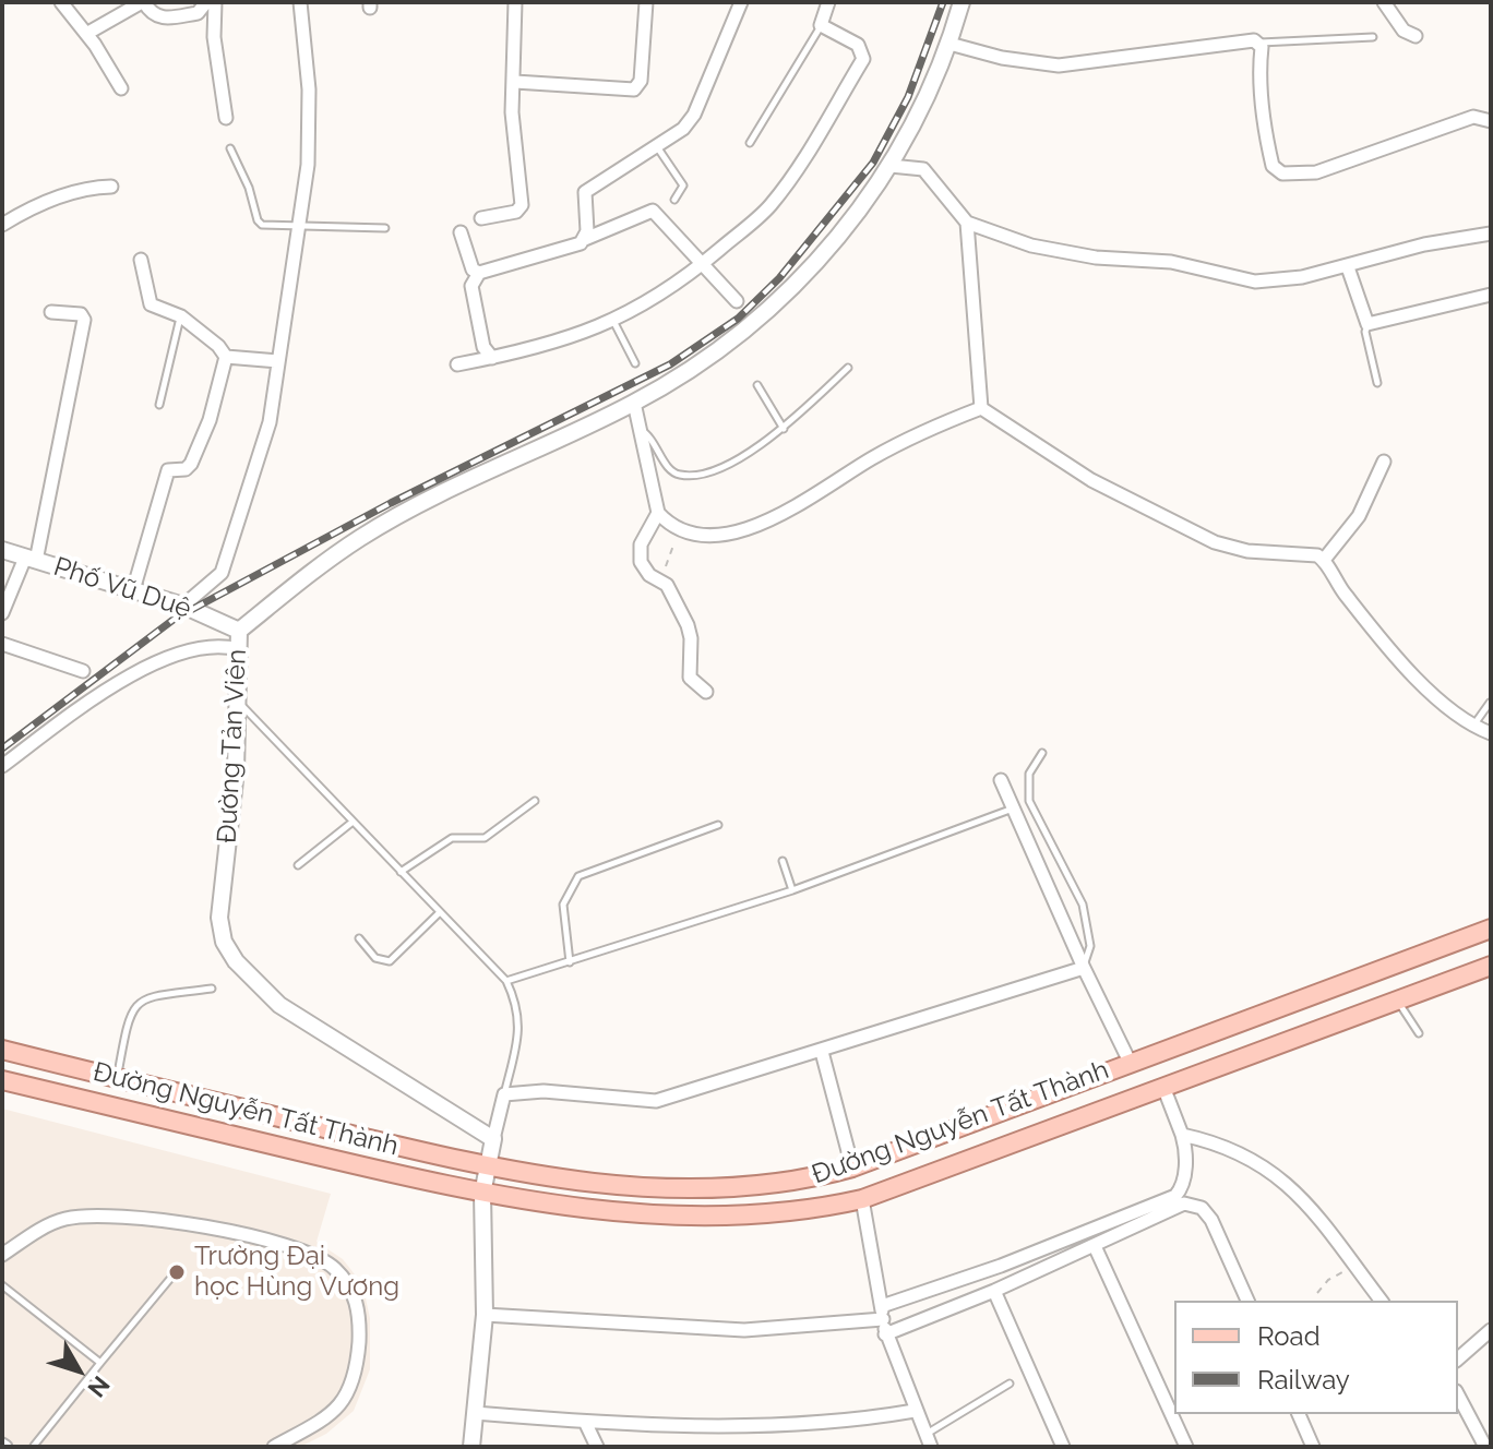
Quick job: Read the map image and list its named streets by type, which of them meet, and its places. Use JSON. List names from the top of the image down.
{
  "streets": {
    "main road": ["Đường Nguyễn Tất Thành"],
    "street": ["Phố Vũ Duệ", "Đường Tản Viên"]
  },
  "crossings": [
    ["Phố Vũ Duệ", "Đường Tản Viên"]
  ],
  "places": ["Trường Đại học Hùng Vương"],
  "legend": ["Road", "Railway"],
  "north": "bottom right"
}
